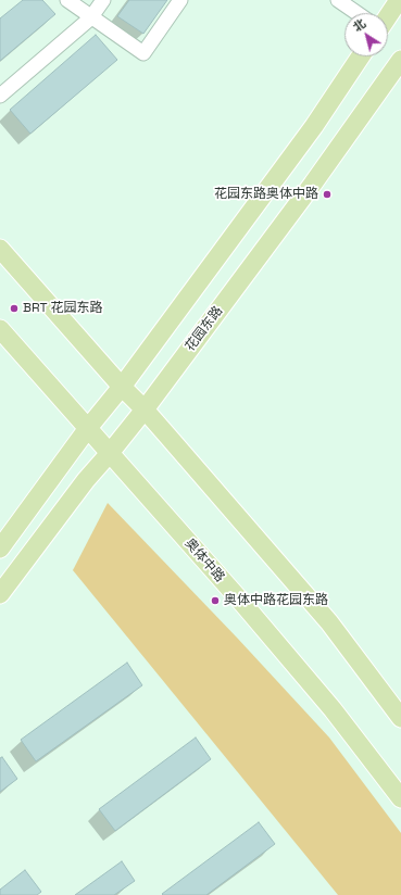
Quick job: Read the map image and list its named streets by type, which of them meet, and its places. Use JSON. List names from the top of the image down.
{
  "streets": {
    "main road": ["花园东路", "奥体中路"]
  },
  "crossings": [
    ["花园东路", "奥体中路"]
  ],
  "places": ["花园东路奥体中路", "BRT 花园东路", "奥体中路花园东路"],
  "north": "top left"
}
